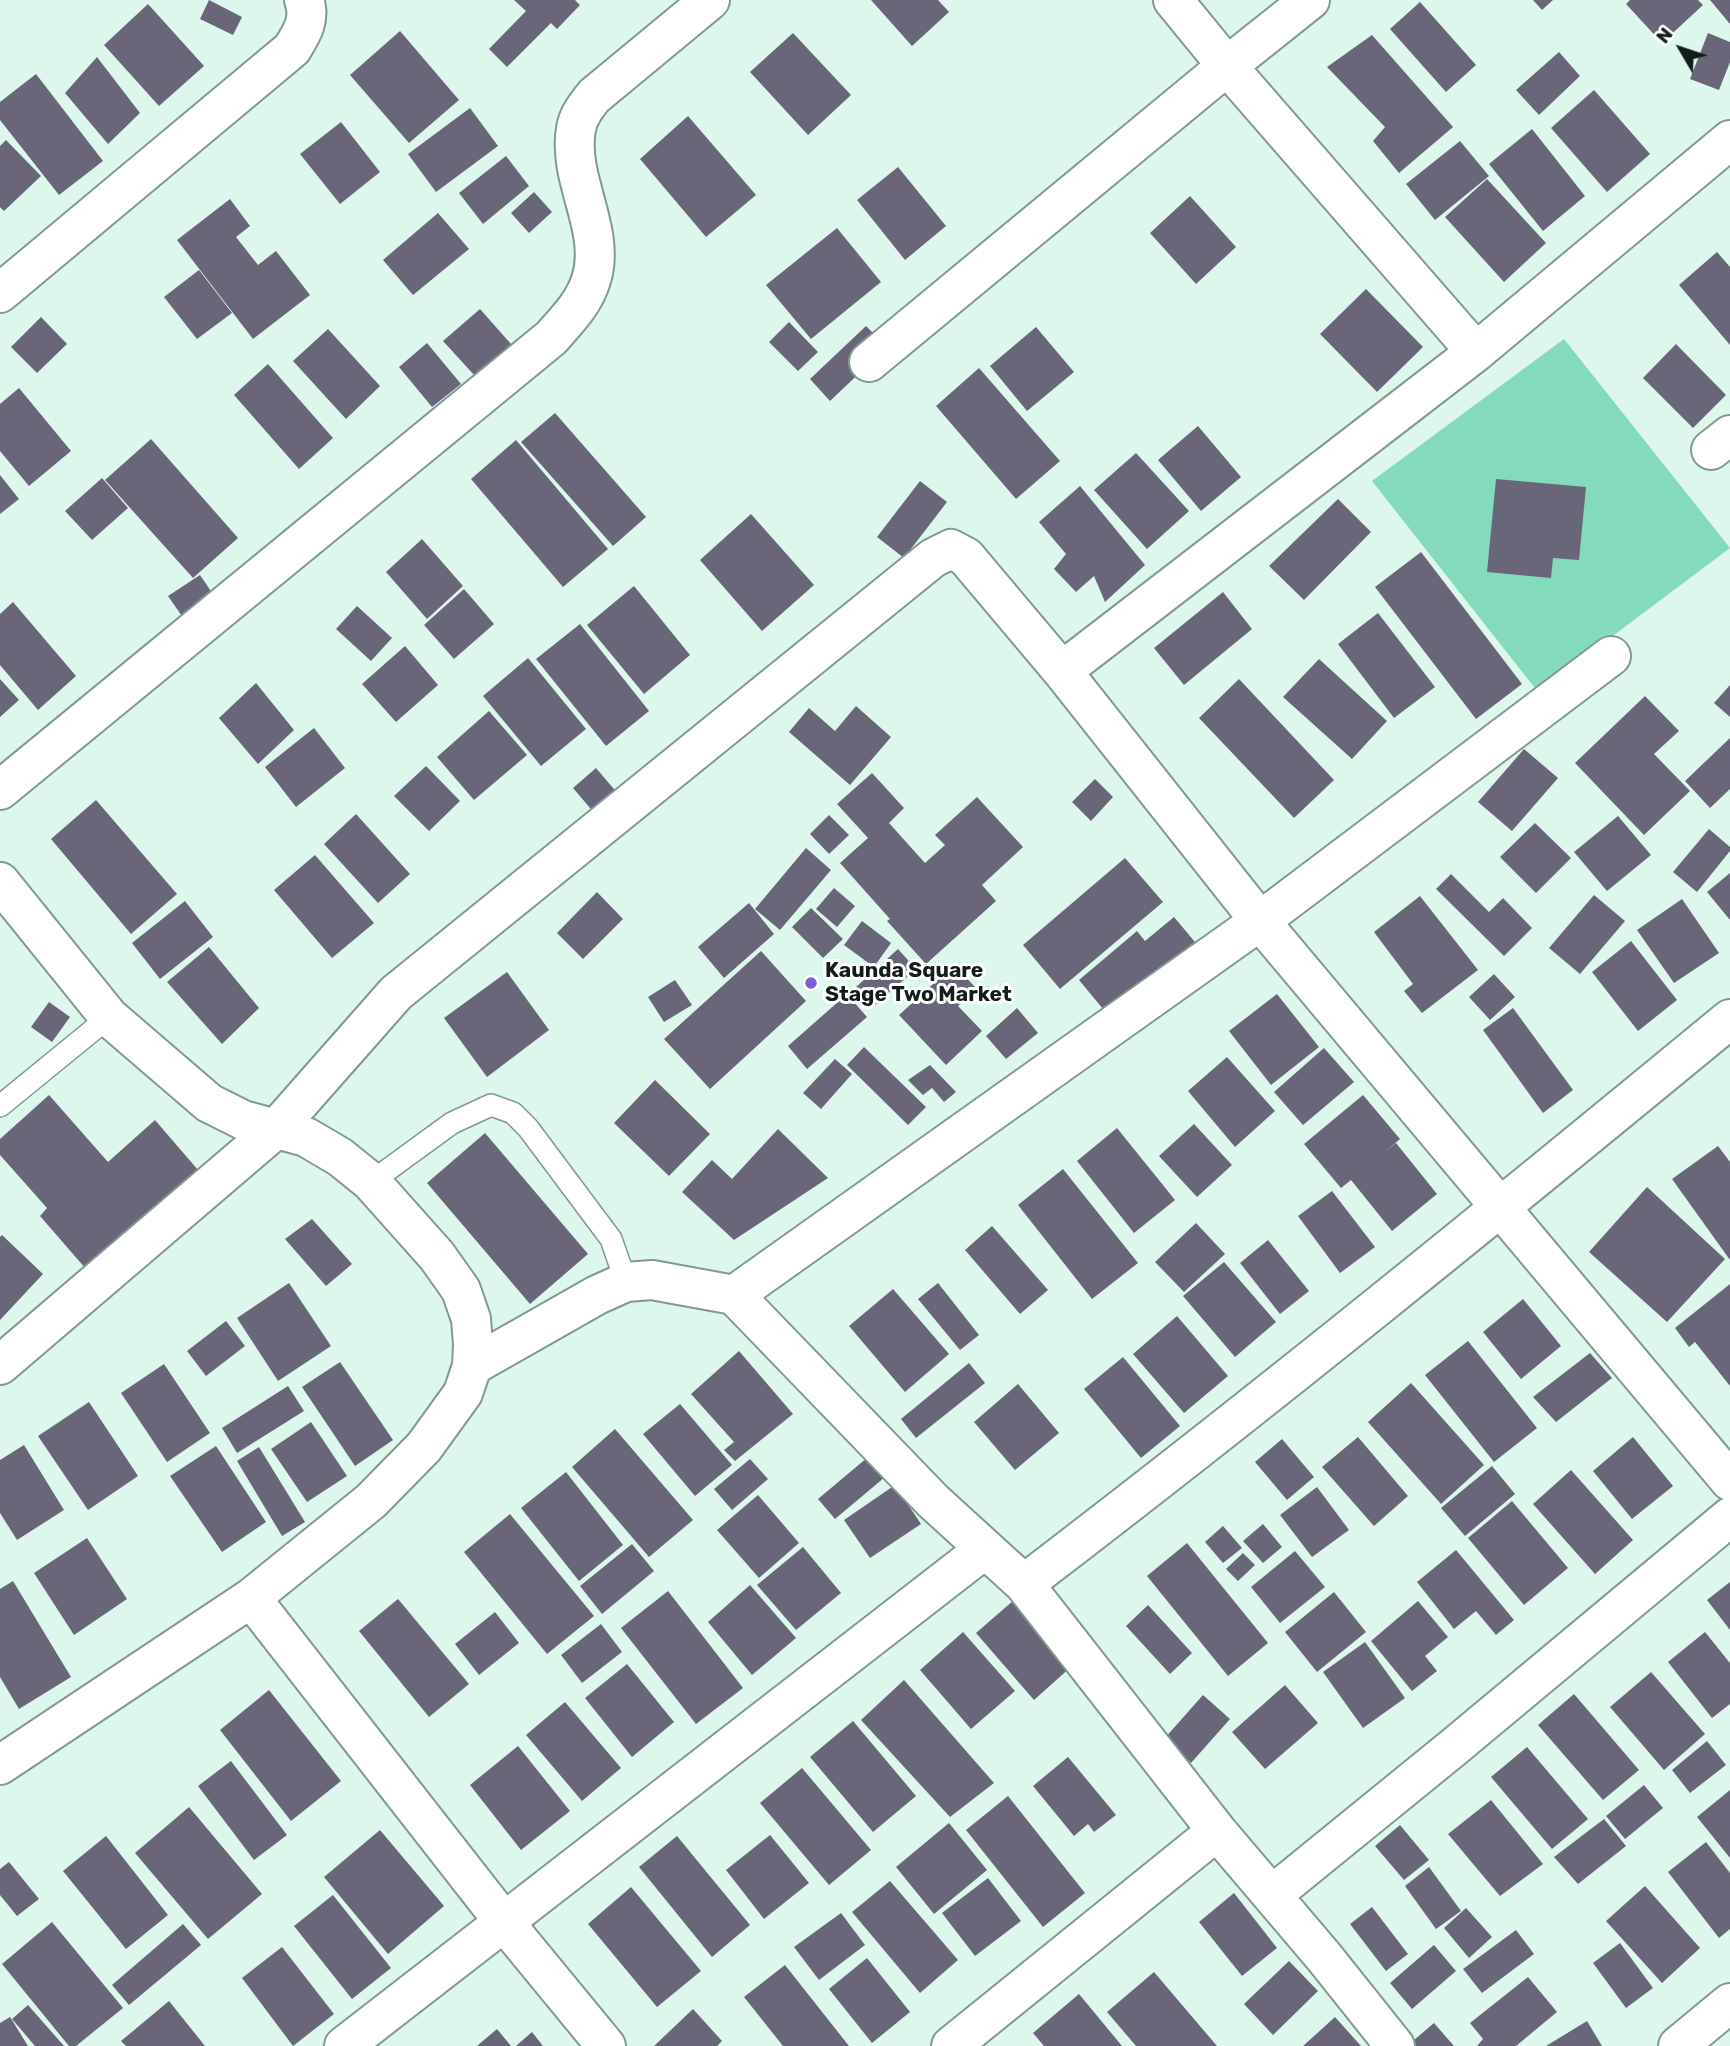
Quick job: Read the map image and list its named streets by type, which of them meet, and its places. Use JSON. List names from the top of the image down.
{
  "places": ["Kaunda Square Stage Two Market"],
  "north": "top left"
}
